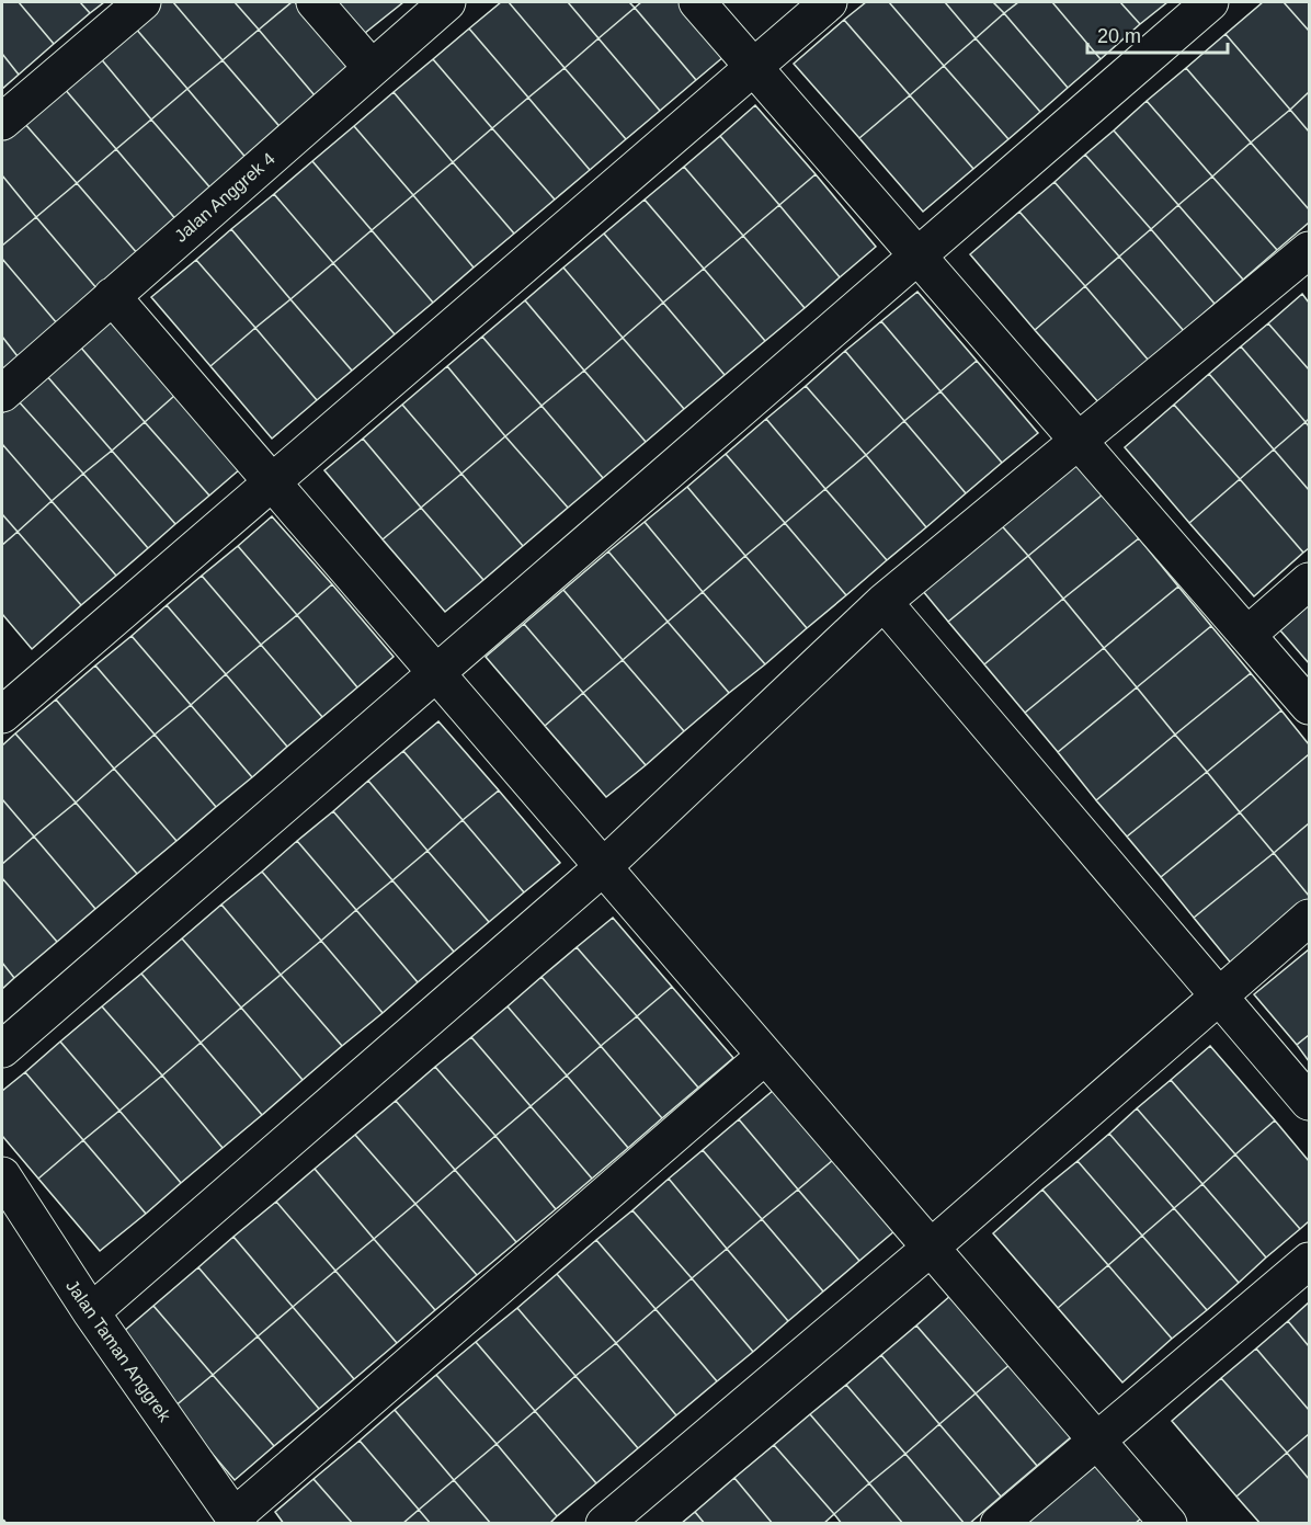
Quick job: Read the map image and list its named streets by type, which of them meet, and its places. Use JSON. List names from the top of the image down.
{
  "streets": {
    "street": ["Jalan Anggrek 4", "Jalan Taman Anggrek"]
  },
  "scale_bar": "20 m"
}
